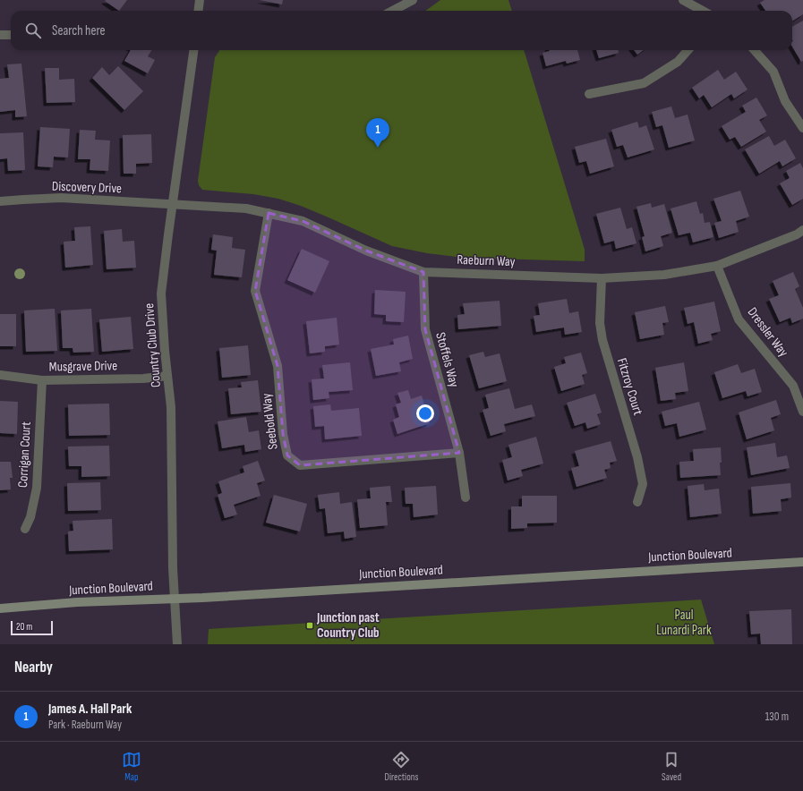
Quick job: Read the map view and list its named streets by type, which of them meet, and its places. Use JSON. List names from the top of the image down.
{
  "streets": {
    "main road": ["Junction Boulevard"],
    "street": [
      "Discovery Drive",
      "Raeburn Way",
      "Dressler Way",
      "Country Club Drive",
      "Stoffels Way",
      "Musgrave Drive",
      "Fitzroy Court",
      "Seebold Way",
      "Corrigan Court"
    ]
  },
  "crossings": [
    ["Discovery Drive", "Raeburn Way"],
    ["Discovery Drive", "Country Club Drive"],
    ["Raeburn Way", "Dressler Way"],
    ["Raeburn Way", "Country Club Drive"],
    ["Raeburn Way", "Stoffels Way"],
    ["Raeburn Way", "Fitzroy Court"],
    ["Raeburn Way", "Seebold Way"],
    ["Country Club Drive", "Musgrave Drive"],
    ["Country Club Drive", "Junction Boulevard"],
    ["Stoffels Way", "Seebold Way"],
    ["Musgrave Drive", "Corrigan Court"]
  ],
  "parks": ["Paul Lunardi Park"],
  "places": {
    "transit": ["Junction past Country Club"]
  },
  "scale_bar": "20 m",
  "page": {
    "search": "Search here",
    "pins": "1",
    "scale": "20 m",
    "heading": "Nearby",
    "list": [
      {
        "mark": "1",
        "name": "James A. Hall Park",
        "note": "Park · Raeburn Way",
        "value": "130 m"
      }
    ],
    "nav": ["Map", "Directions", "Saved"]
  }
}
